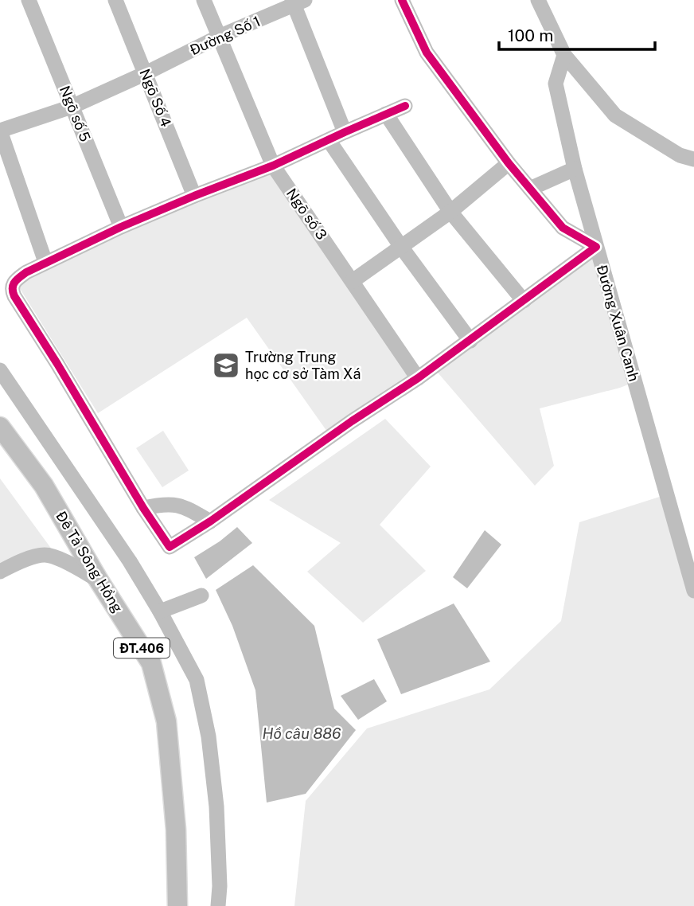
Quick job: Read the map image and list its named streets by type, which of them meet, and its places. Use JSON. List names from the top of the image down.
{
  "streets": {
    "main road": ["Đê Tả Sông Hồng", "ĐT.406"],
    "street": [
      "Đường Số 1",
      "Ngõ Số 4",
      "Ngõ số 5",
      "Ngõ số 3",
      "Đường Xuân Canh"
    ]
  },
  "crossings": [
    ["Đường Số 1", "Ngõ Số 4"],
    ["Đường Số 1", "Ngõ số 5"],
    ["Đường Số 1", "Ngõ số 3"]
  ],
  "water": ["Hồ câu 886"],
  "places": {
    "school or university": ["Trường Trung học cơ sở Tàm Xá"]
  },
  "scale_bar": "100 m"
}
